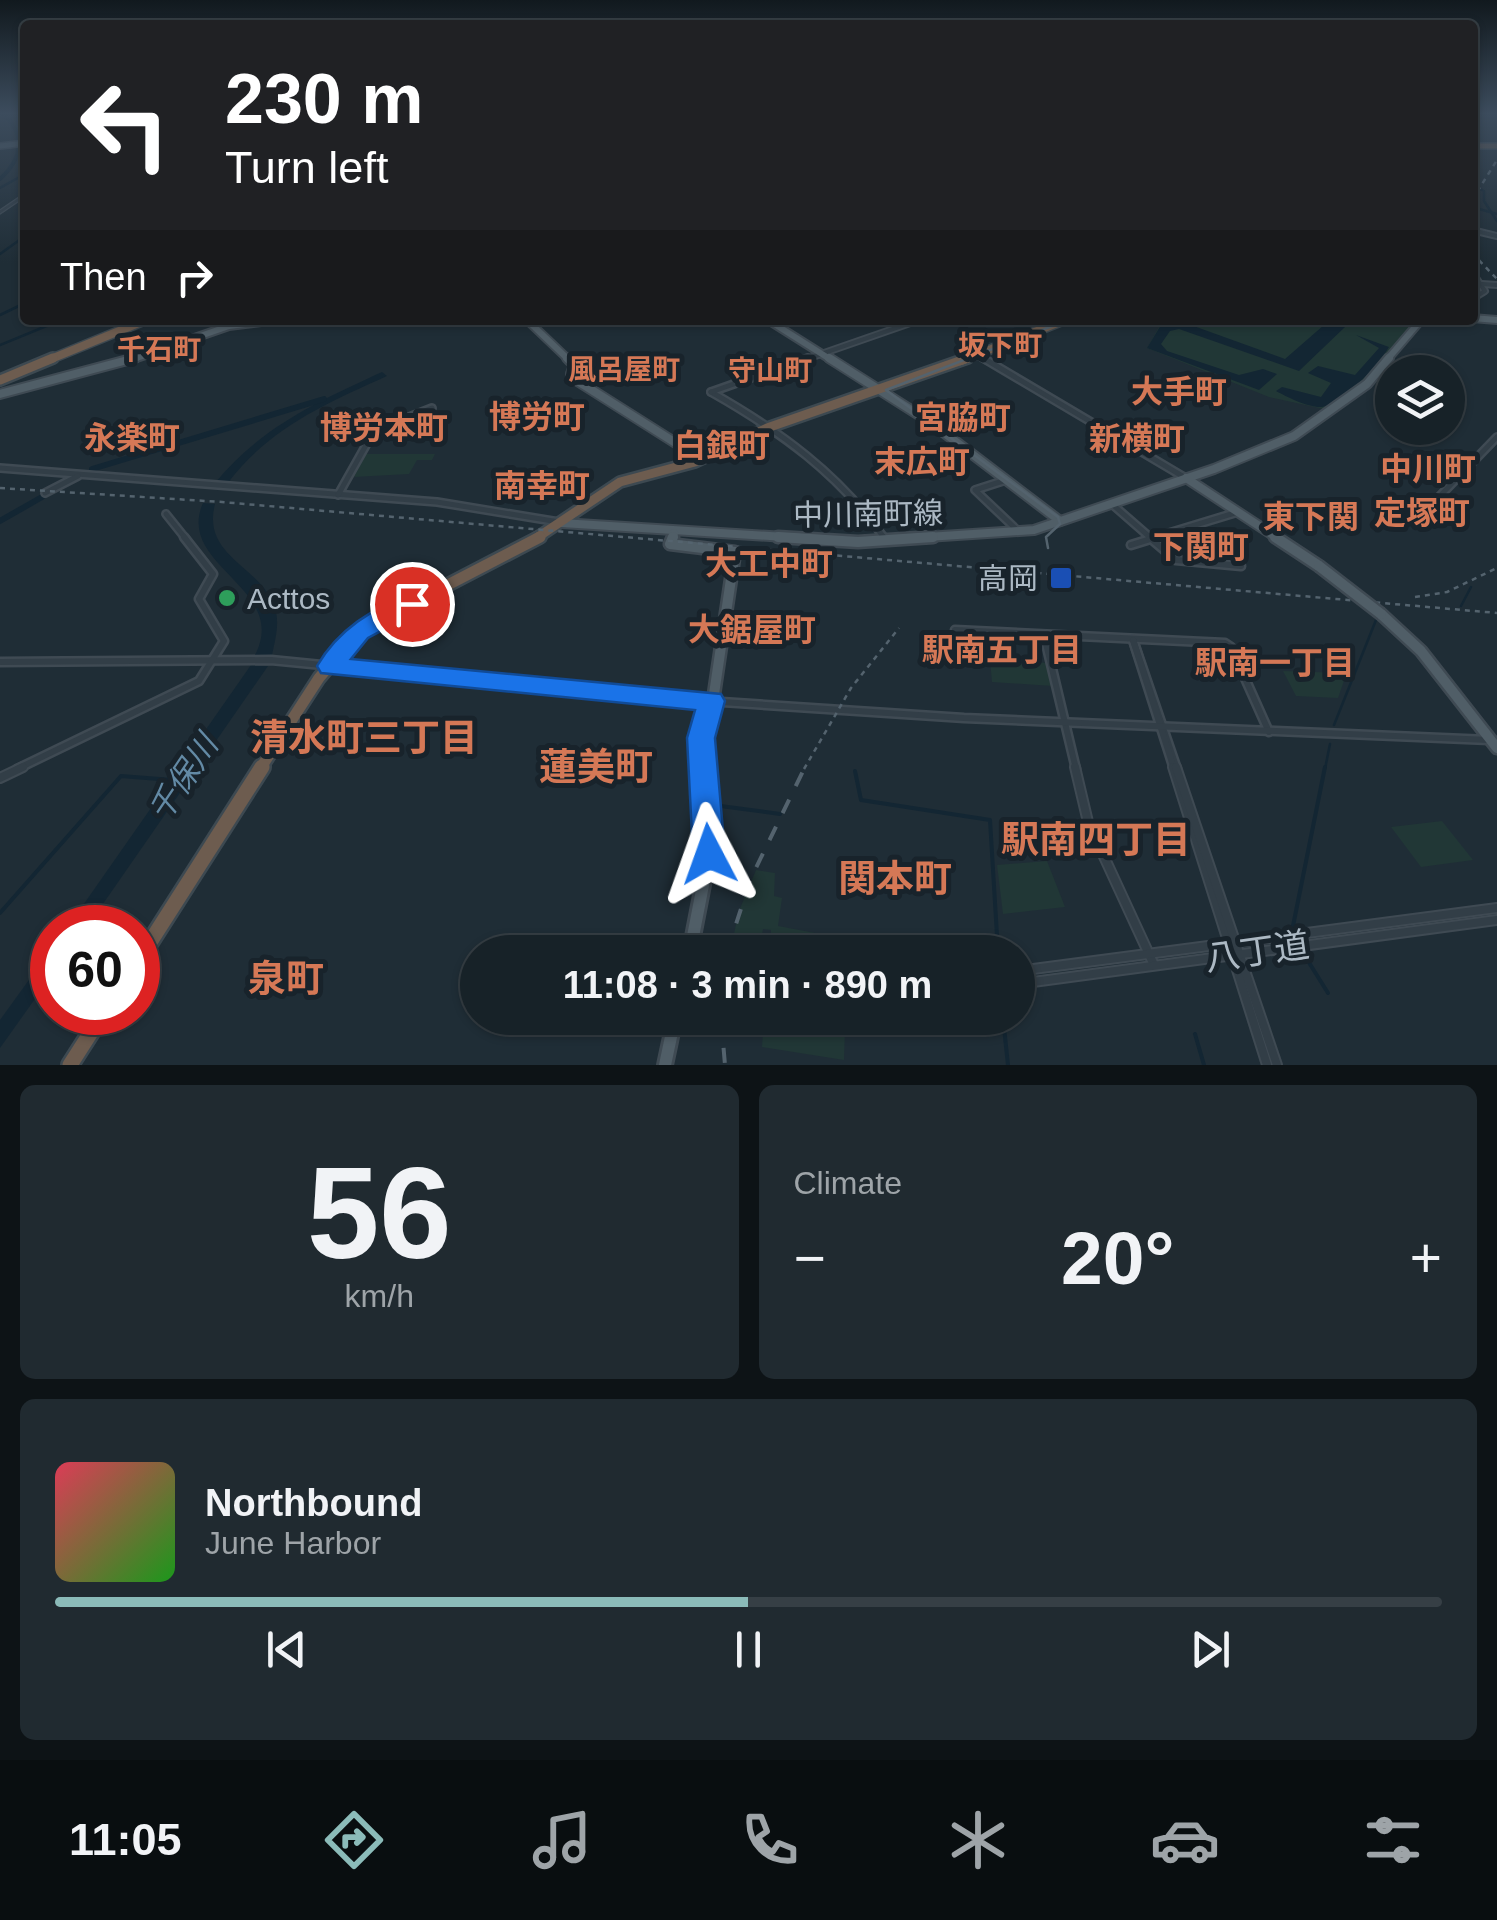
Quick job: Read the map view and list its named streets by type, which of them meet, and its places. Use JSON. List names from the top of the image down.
{
  "streets": {
    "main road": ["中川南町線"],
    "street": ["八丁道"]
  },
  "districts": [
    "坂下町",
    "千石町",
    "風呂屋町",
    "守山町",
    "大手町",
    "博労町",
    "宮脇町",
    "博労本町",
    "永楽町",
    "新横町",
    "白銀町",
    "末広町",
    "中川町",
    "南幸町",
    "定塚町",
    "東下関",
    "下関町",
    "大工中町",
    "大鋸屋町",
    "駅南五丁目",
    "駅南一丁目",
    "清水町三丁目",
    "蓮美町",
    "駅南四丁目",
    "関本町",
    "泉町"
  ],
  "water": ["千保川"],
  "places": {
    "transit": ["高岡"],
    "other": ["Acttos"]
  },
  "page": {
    "turn": ["230 m", "Turn left"],
    "then": "Then",
    "limit": "60",
    "trip": "11:08 · 3 min · 890 m",
    "tile": [
      ["56", "km/h"],
      "Climate"
    ],
    "heat": ["−", "20°", "+"],
    "song": ["Northbound", "June Harbor"],
    "tabs": "11:05"
  }
}
